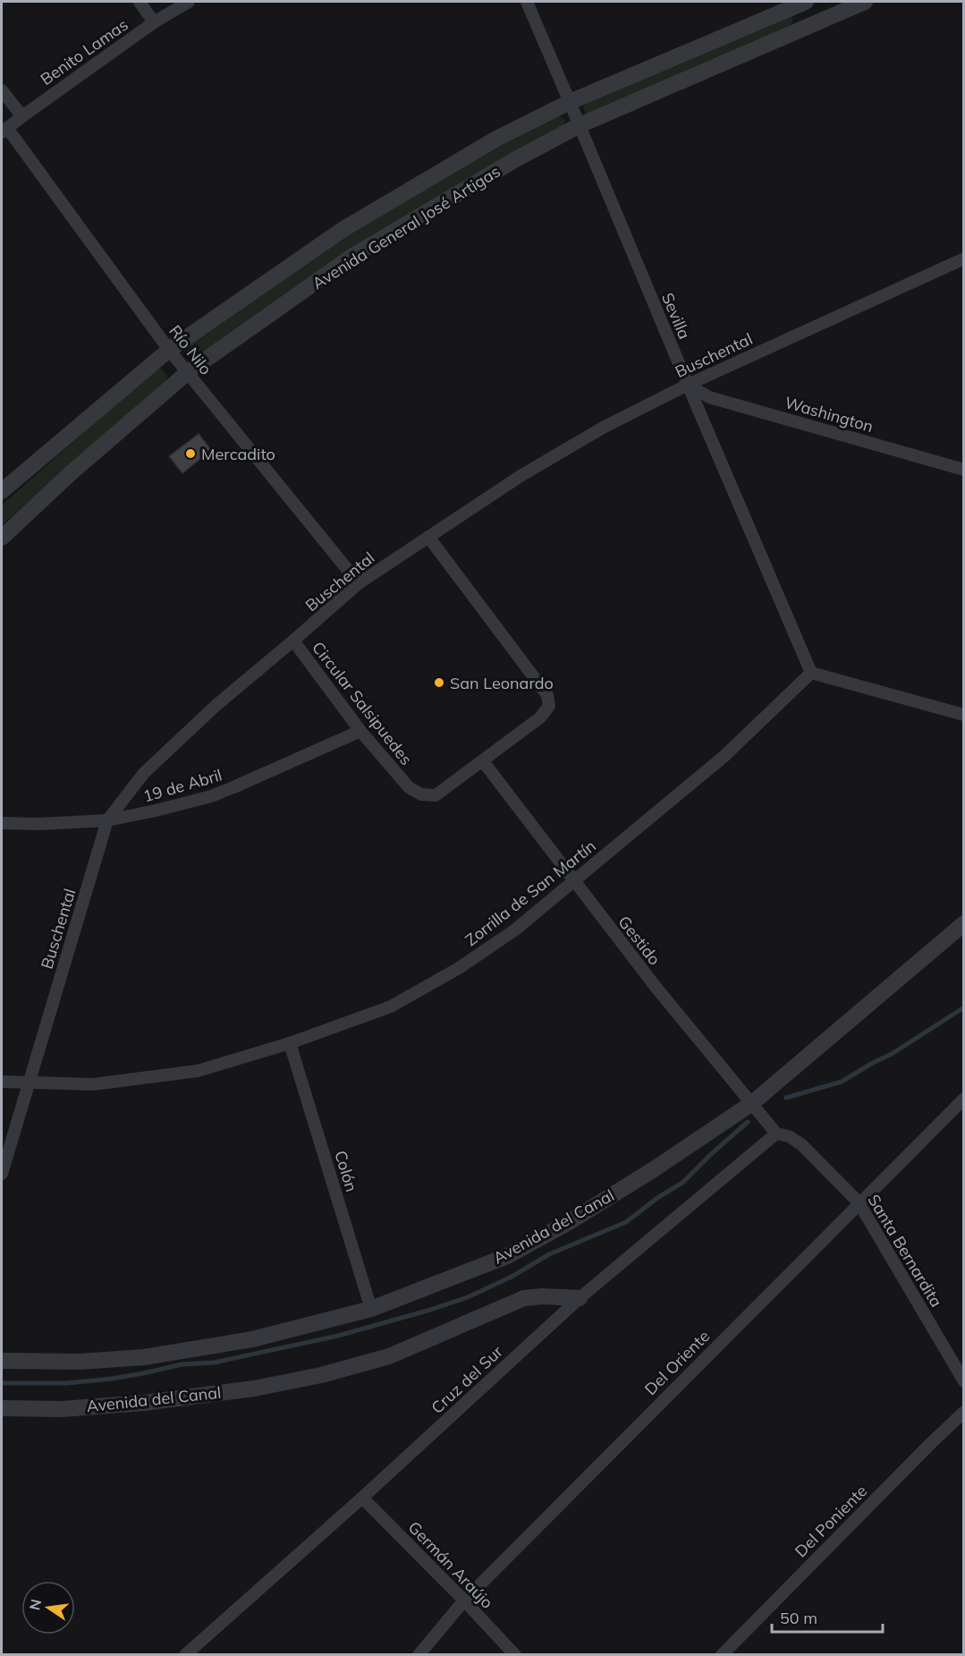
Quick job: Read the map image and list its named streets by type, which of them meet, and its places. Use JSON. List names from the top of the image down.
{
  "streets": {
    "street": [
      "Benito Lamas",
      "Avenida General José Artigas",
      "Sevilla",
      "Río Nilo",
      "Buschental",
      "Washington",
      "Circular Salsipuedes",
      "19 de Abril",
      "Zorrilla de San Martín",
      "Gestido",
      "Colón",
      "Avenida del Canal",
      "Santa Bernardita",
      "Del Oriente",
      "Cruz del Sur",
      "Del Poniente",
      "Germán Araújo"
    ]
  },
  "crossings": [
    ["Benito Lamas", "Río Nilo"],
    ["Avenida General José Artigas", "Sevilla"],
    ["Avenida General José Artigas", "Río Nilo"],
    ["Sevilla", "Buschental"],
    ["Sevilla", "Washington"],
    ["Sevilla", "Zorrilla de San Martín"],
    ["Río Nilo", "Buschental"],
    ["Buschental", "Washington"],
    ["Buschental", "Circular Salsipuedes"],
    ["Buschental", "19 de Abril"],
    ["Buschental", "Zorrilla de San Martín"],
    ["Circular Salsipuedes", "19 de Abril"],
    ["Circular Salsipuedes", "Gestido"],
    ["Zorrilla de San Martín", "Gestido"],
    ["Zorrilla de San Martín", "Colón"],
    ["Gestido", "Avenida del Canal"],
    ["Gestido", "Santa Bernardita"],
    ["Gestido", "Cruz del Sur"],
    ["Colón", "Avenida del Canal"],
    ["Avenida del Canal", "Cruz del Sur"],
    ["Santa Bernardita", "Del Oriente"],
    ["Santa Bernardita", "Cruz del Sur"],
    ["Del Oriente", "Germán Araújo"],
    ["Cruz del Sur", "Germán Araújo"]
  ],
  "places": ["Mercadito", "San Leonardo"],
  "scale_bar": "50 m",
  "north": "left"
}
